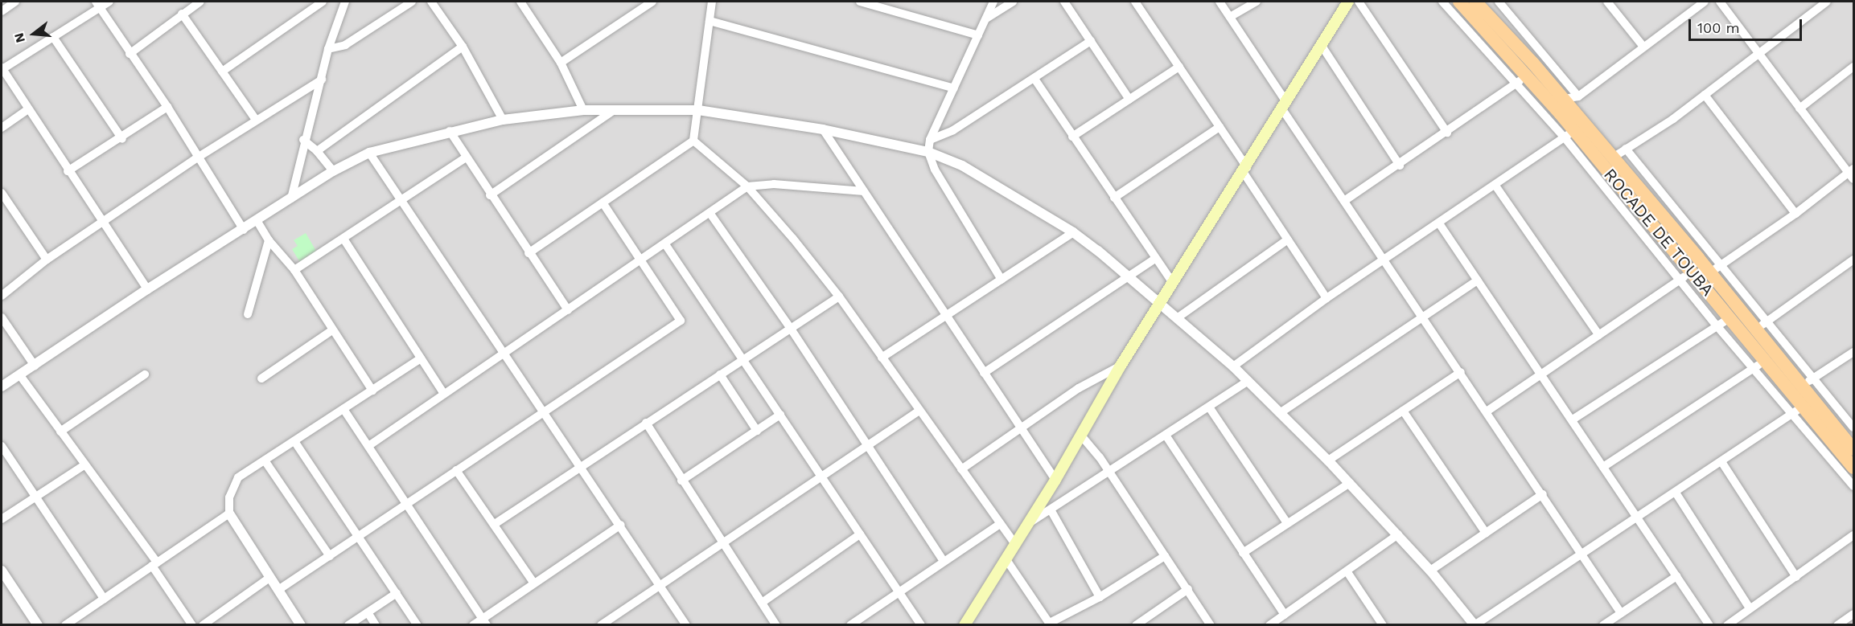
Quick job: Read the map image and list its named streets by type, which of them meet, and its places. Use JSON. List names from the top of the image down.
{
  "streets": {
    "main road": ["ROCADE DE TOUBA"]
  },
  "scale_bar": "100 m",
  "north": "left"
}
